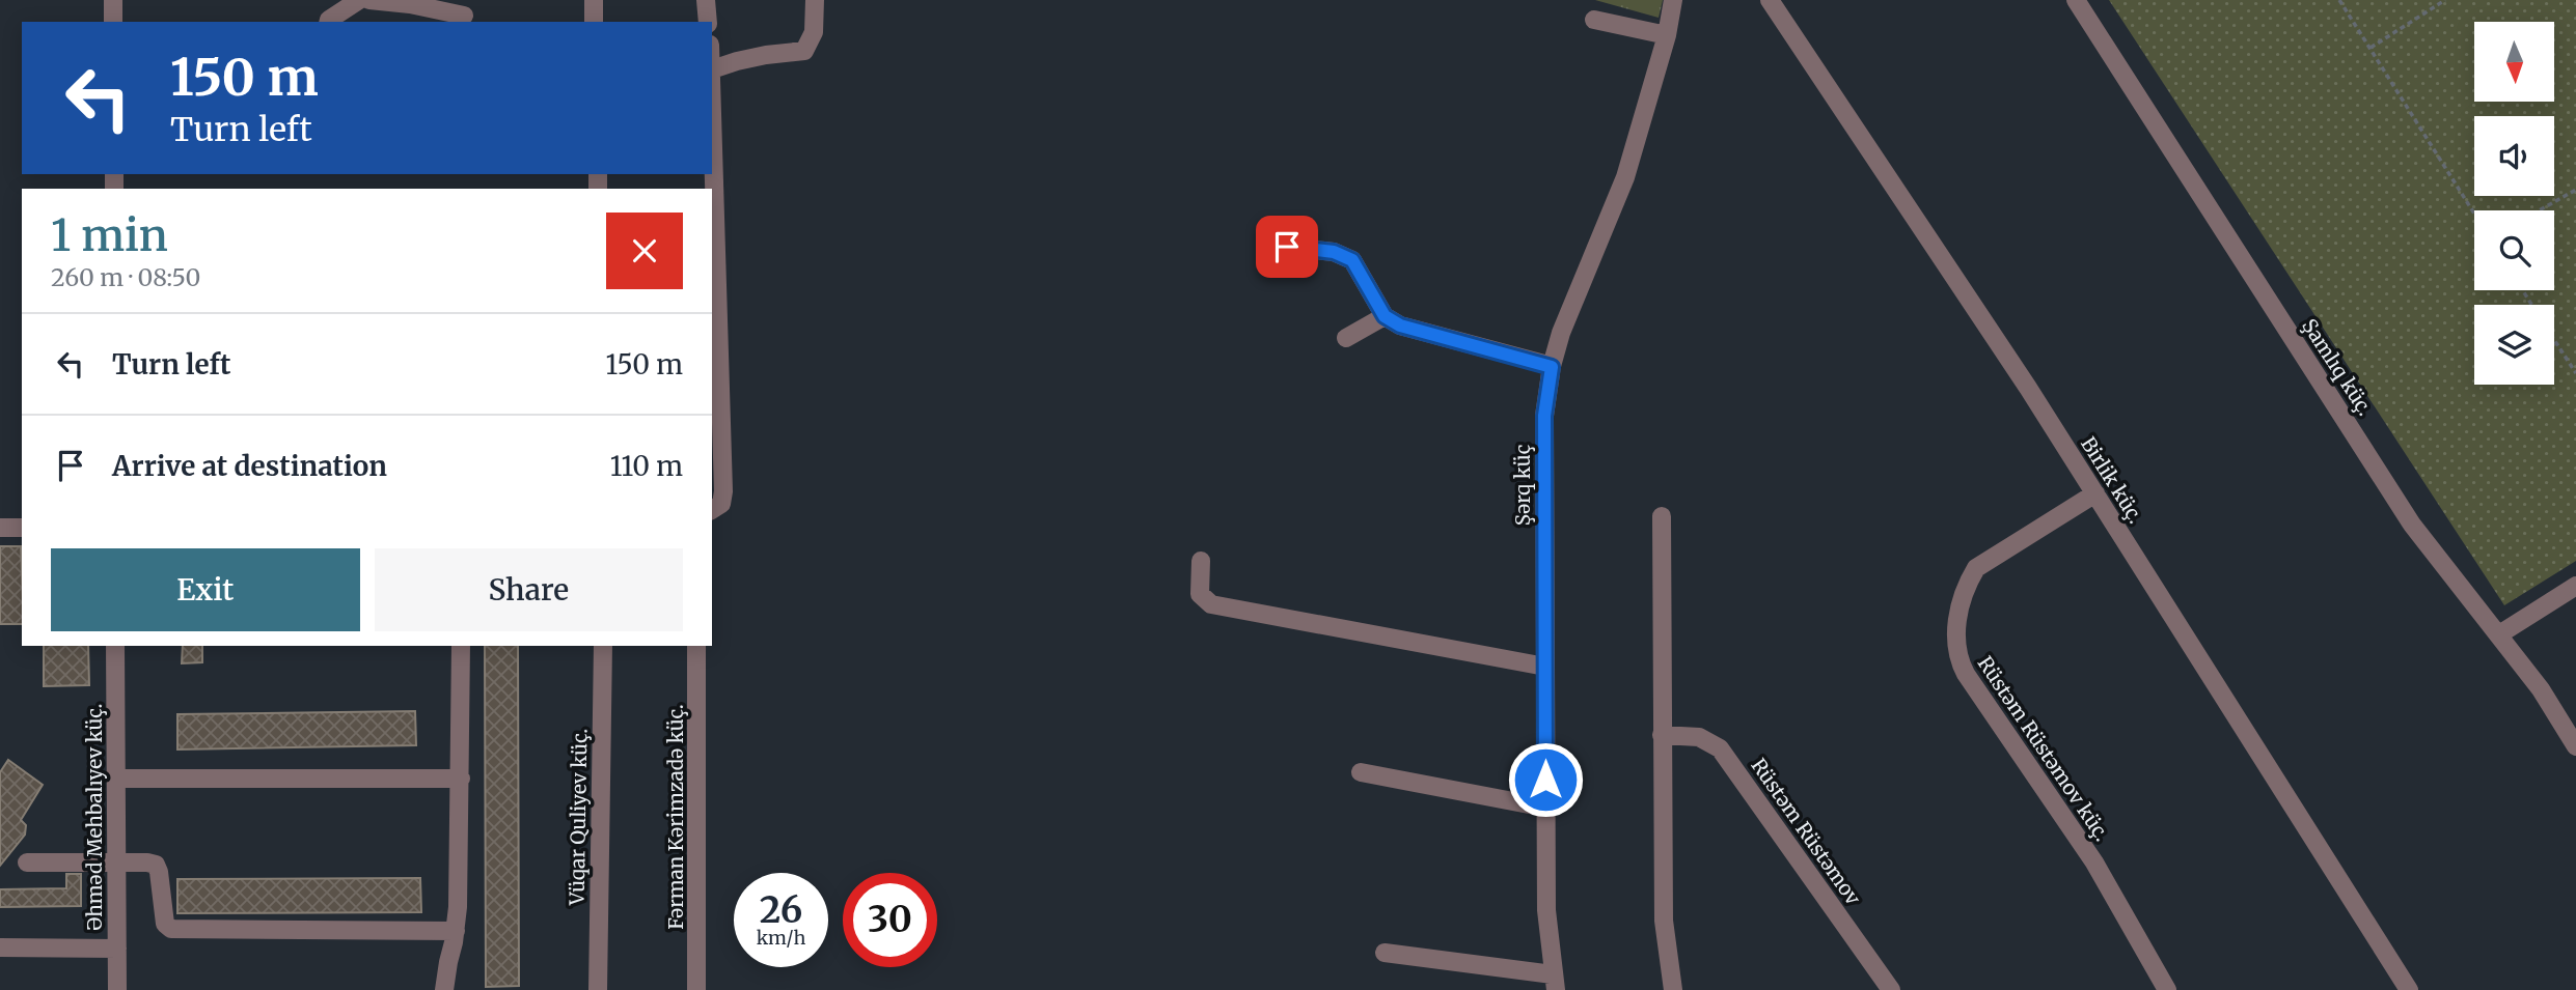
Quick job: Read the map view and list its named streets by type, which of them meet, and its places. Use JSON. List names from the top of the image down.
{
  "streets": {
    "street": [
      "Şamlıq küç.",
      "Birlik küç.",
      "Şərq küç",
      "Rüstəm Rüstəmov küç.",
      "Əhməd Mehbalıyev küç.",
      "Vüqar Quliyev küç.",
      "Fərman Kərimzadə küç.",
      "Rüstəm Rüstəmov"
    ]
  },
  "crossings": [
    ["Birlik küç.", "Rüstəm Rüstəmov küç."]
  ],
  "north": "bottom",
  "page": {
    "turn": ["150 m", "Turn left"],
    "heading": ["1 min", "260 m · 08:50"],
    "list": [
      {
        "name": "Turn left",
        "value": "150 m"
      },
      {
        "name": "Arrive at destination",
        "value": "110 m"
      }
    ],
    "buttons": ["Exit", "Share"],
    "speed": "26 km/h",
    "limit": "30"
  }
}
